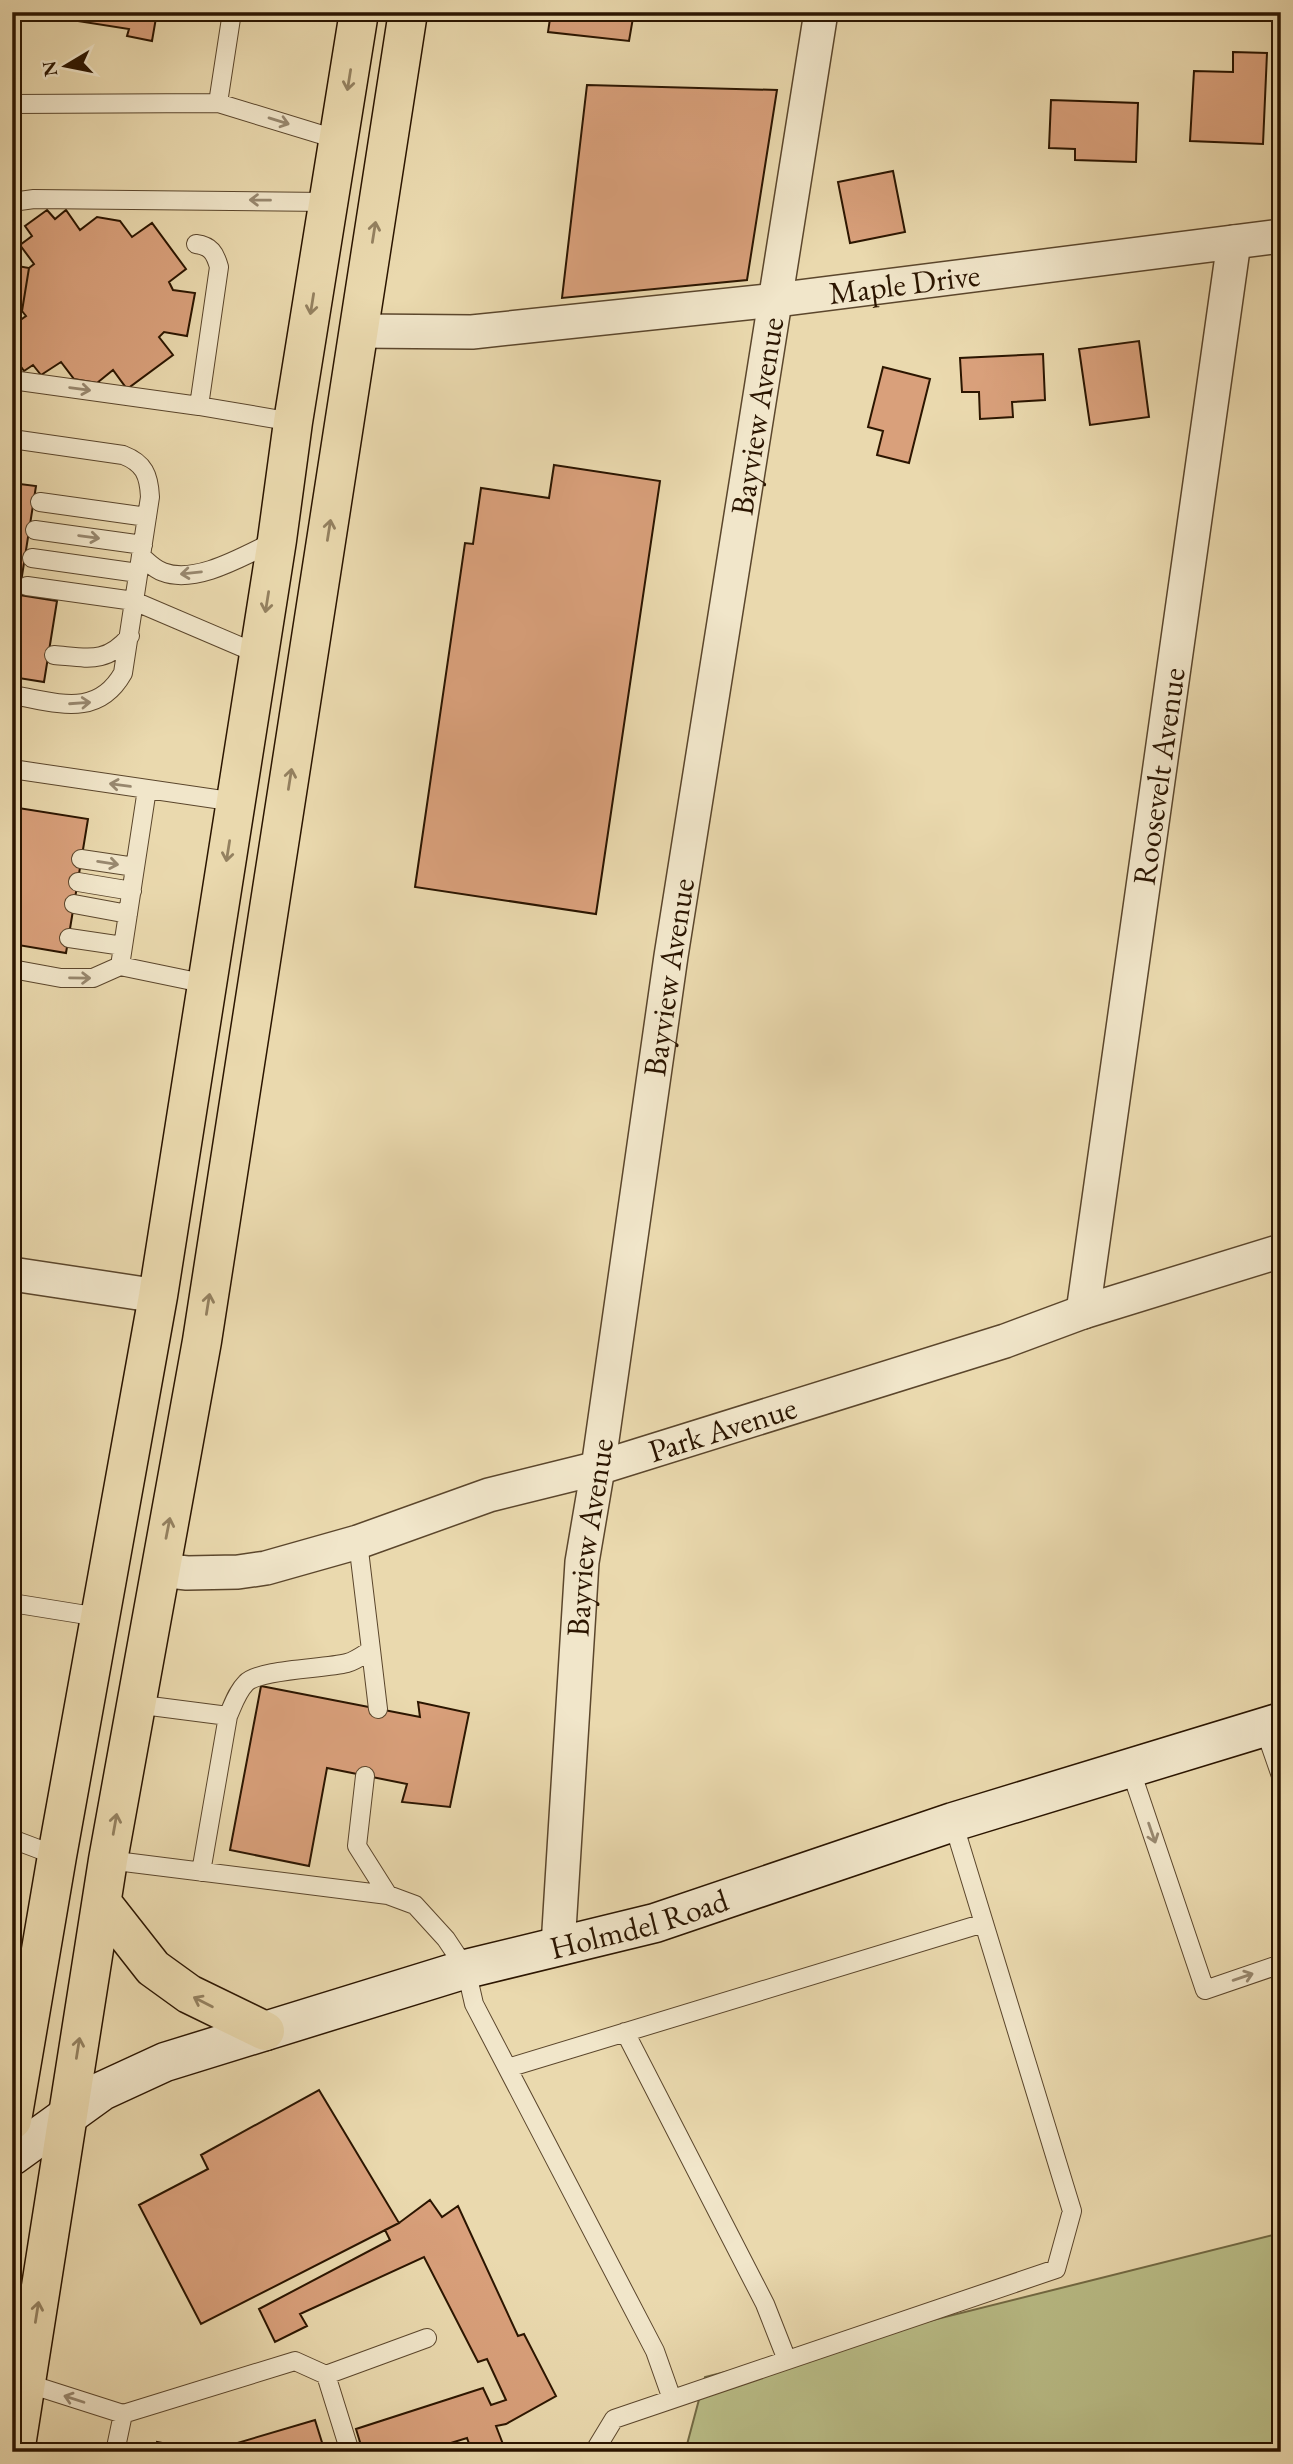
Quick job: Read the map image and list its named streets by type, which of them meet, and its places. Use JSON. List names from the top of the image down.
{
  "streets": {
    "main road": ["Holmdel Road"],
    "street": [
      "Maple Drive",
      "Bayview Avenue",
      "Roosevelt Avenue",
      "Park Avenue"
    ]
  },
  "crossings": [
    ["Maple Drive", "Bayview Avenue"],
    ["Maple Drive", "Roosevelt Avenue"],
    ["Bayview Avenue", "Park Avenue"],
    ["Bayview Avenue", "Holmdel Road"],
    ["Roosevelt Avenue", "Park Avenue"]
  ],
  "north": "left"
}
